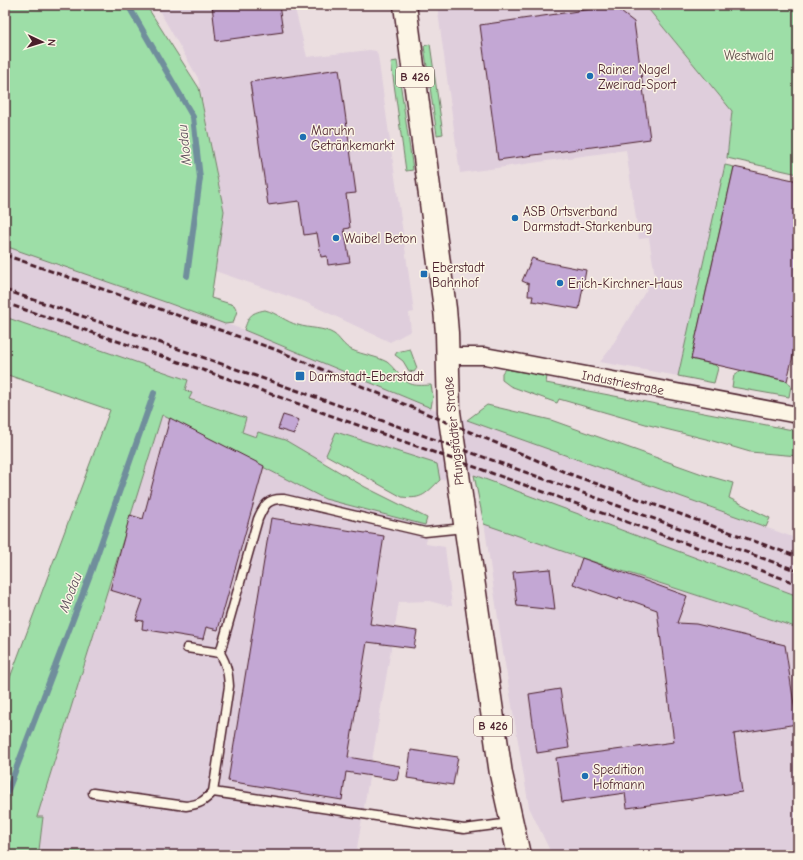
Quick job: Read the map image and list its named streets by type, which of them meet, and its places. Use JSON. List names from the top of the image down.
{
  "streets": {
    "main road": ["B 426", "Pfungstädter Straße"],
    "street": ["Industriestraße"]
  },
  "crossings": [
    ["Industriestraße", "Pfungstädter Straße"]
  ],
  "water": ["Modau"],
  "parks": ["Westwald"],
  "places": {
    "other": [
      "Rainer Nagel Zweirad-Sport",
      "Maruhn Getränkemarkt",
      "ASB Ortsverband Darmstadt-Starkenburg",
      "Waibel Beton",
      "Erich-Kirchner-Haus",
      "Spedition Hofmann"
    ],
    "transit": ["Eberstadt Bahnhof", "Darmstadt-Eberstadt"]
  },
  "north": "right"
}
